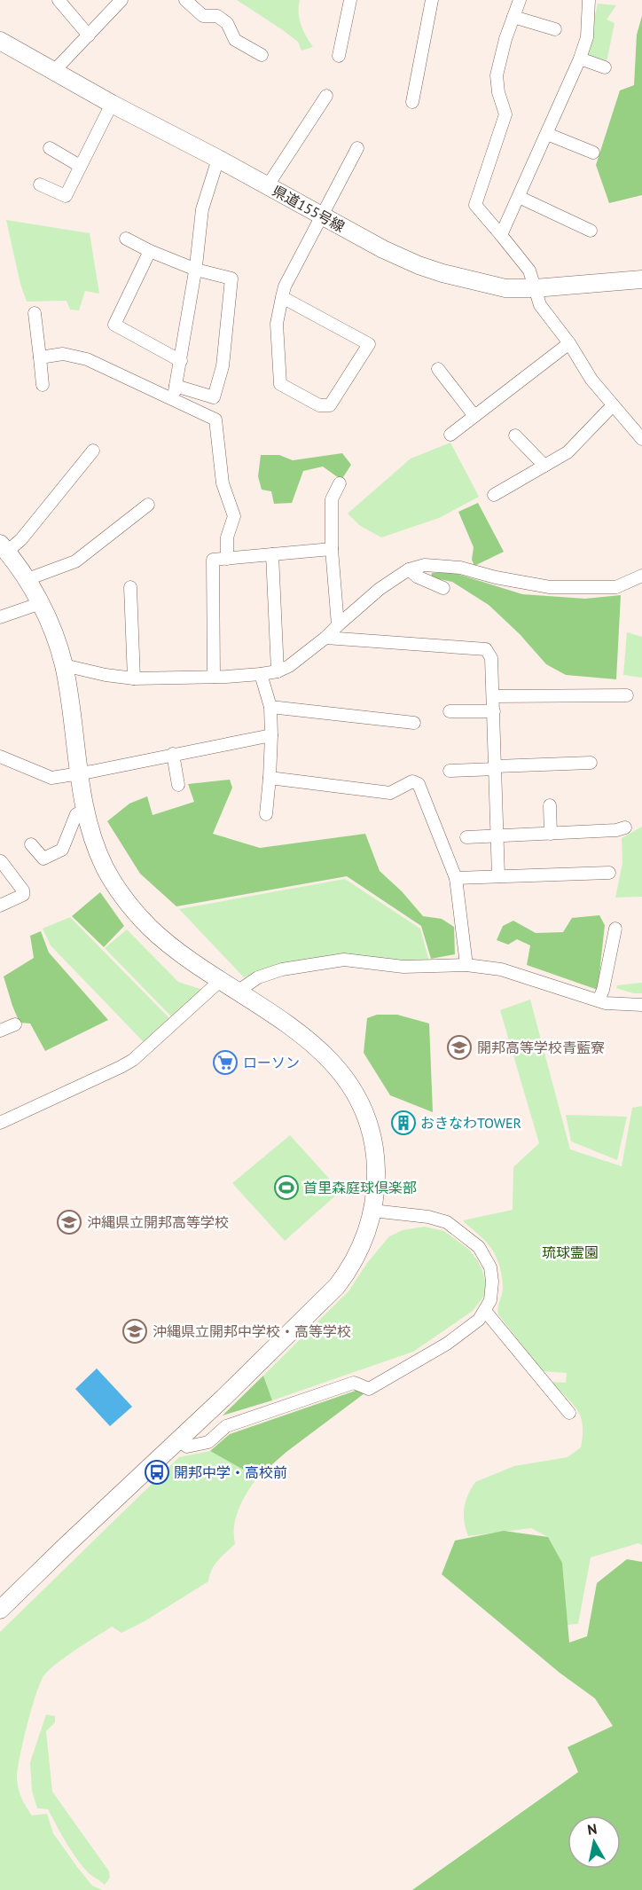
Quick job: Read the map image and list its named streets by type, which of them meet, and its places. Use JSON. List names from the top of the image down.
{
  "streets": {
    "street": ["県道155号線"]
  },
  "parks": ["琉球霊園"],
  "places": {
    "school or university": ["開邦高等学校青藍寮", "沖縄県立開邦高等学校", "沖縄県立開邦中学校・高等学校"],
    "supermarket": ["ローソン"],
    "building": ["おきなわTOWER"],
    "sports": ["首里森庭球倶楽部"],
    "bus stop": ["開邦中学・高校前"]
  },
  "north": "top"
}
